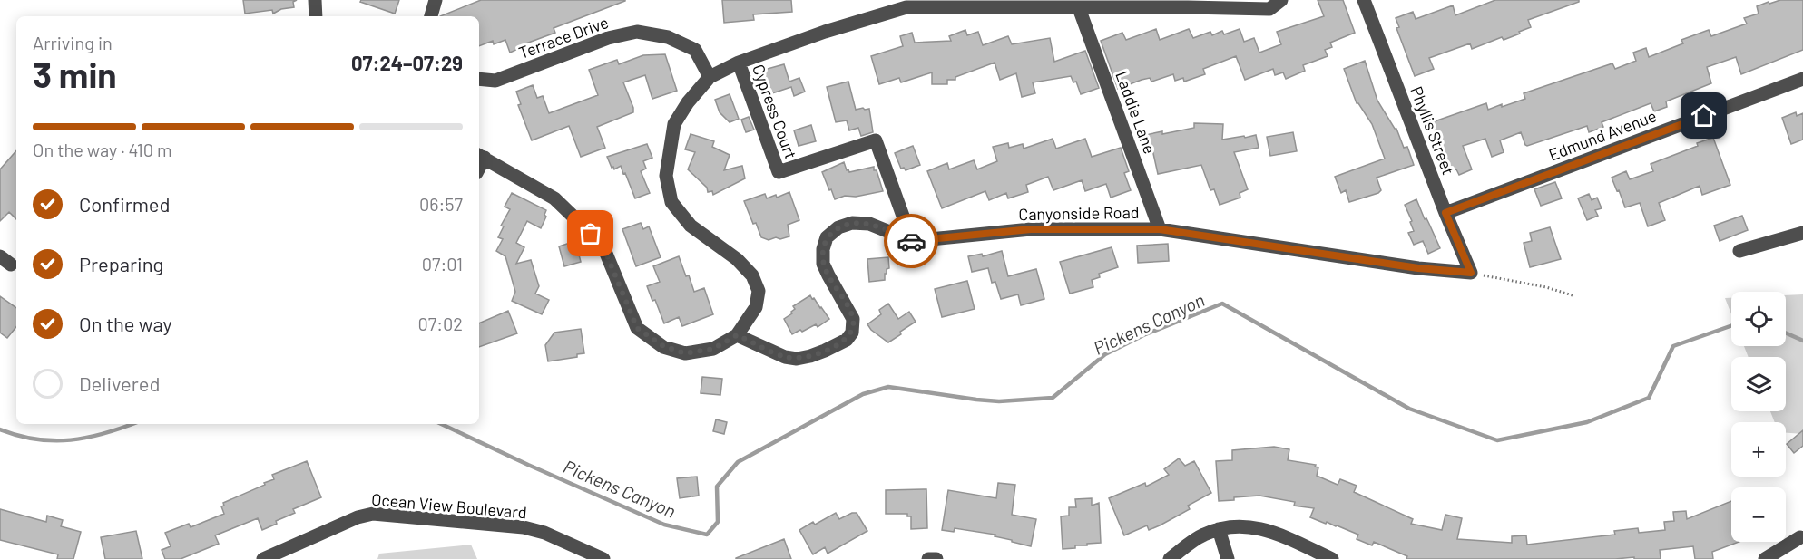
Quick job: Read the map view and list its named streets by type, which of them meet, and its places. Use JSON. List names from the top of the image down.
{
  "streets": {
    "street": [
      "Terrace Drive",
      "Cypress Court",
      "Laddie Lane",
      "Phyllis Street",
      "Edmund Avenue",
      "Canyonside Road",
      "Ocean View Boulevard"
    ]
  },
  "crossings": [
    ["Cypress Court", "Canyonside Road"],
    ["Laddie Lane", "Canyonside Road"],
    ["Phyllis Street", "Edmund Avenue"],
    ["Phyllis Street", "Canyonside Road"]
  ],
  "water": ["Pickens Canyon"],
  "page": {
    "heading": ["3 min", "Arriving in", "07:24–07:29"],
    "bar": "On the way · 410 m",
    "list": [
      ["Confirmed", "06:57"],
      ["Preparing", "07:01"],
      ["On the way", "07:02"],
      "Delivered"
    ],
    "map_buttons": ["+", "−"]
  }
}
